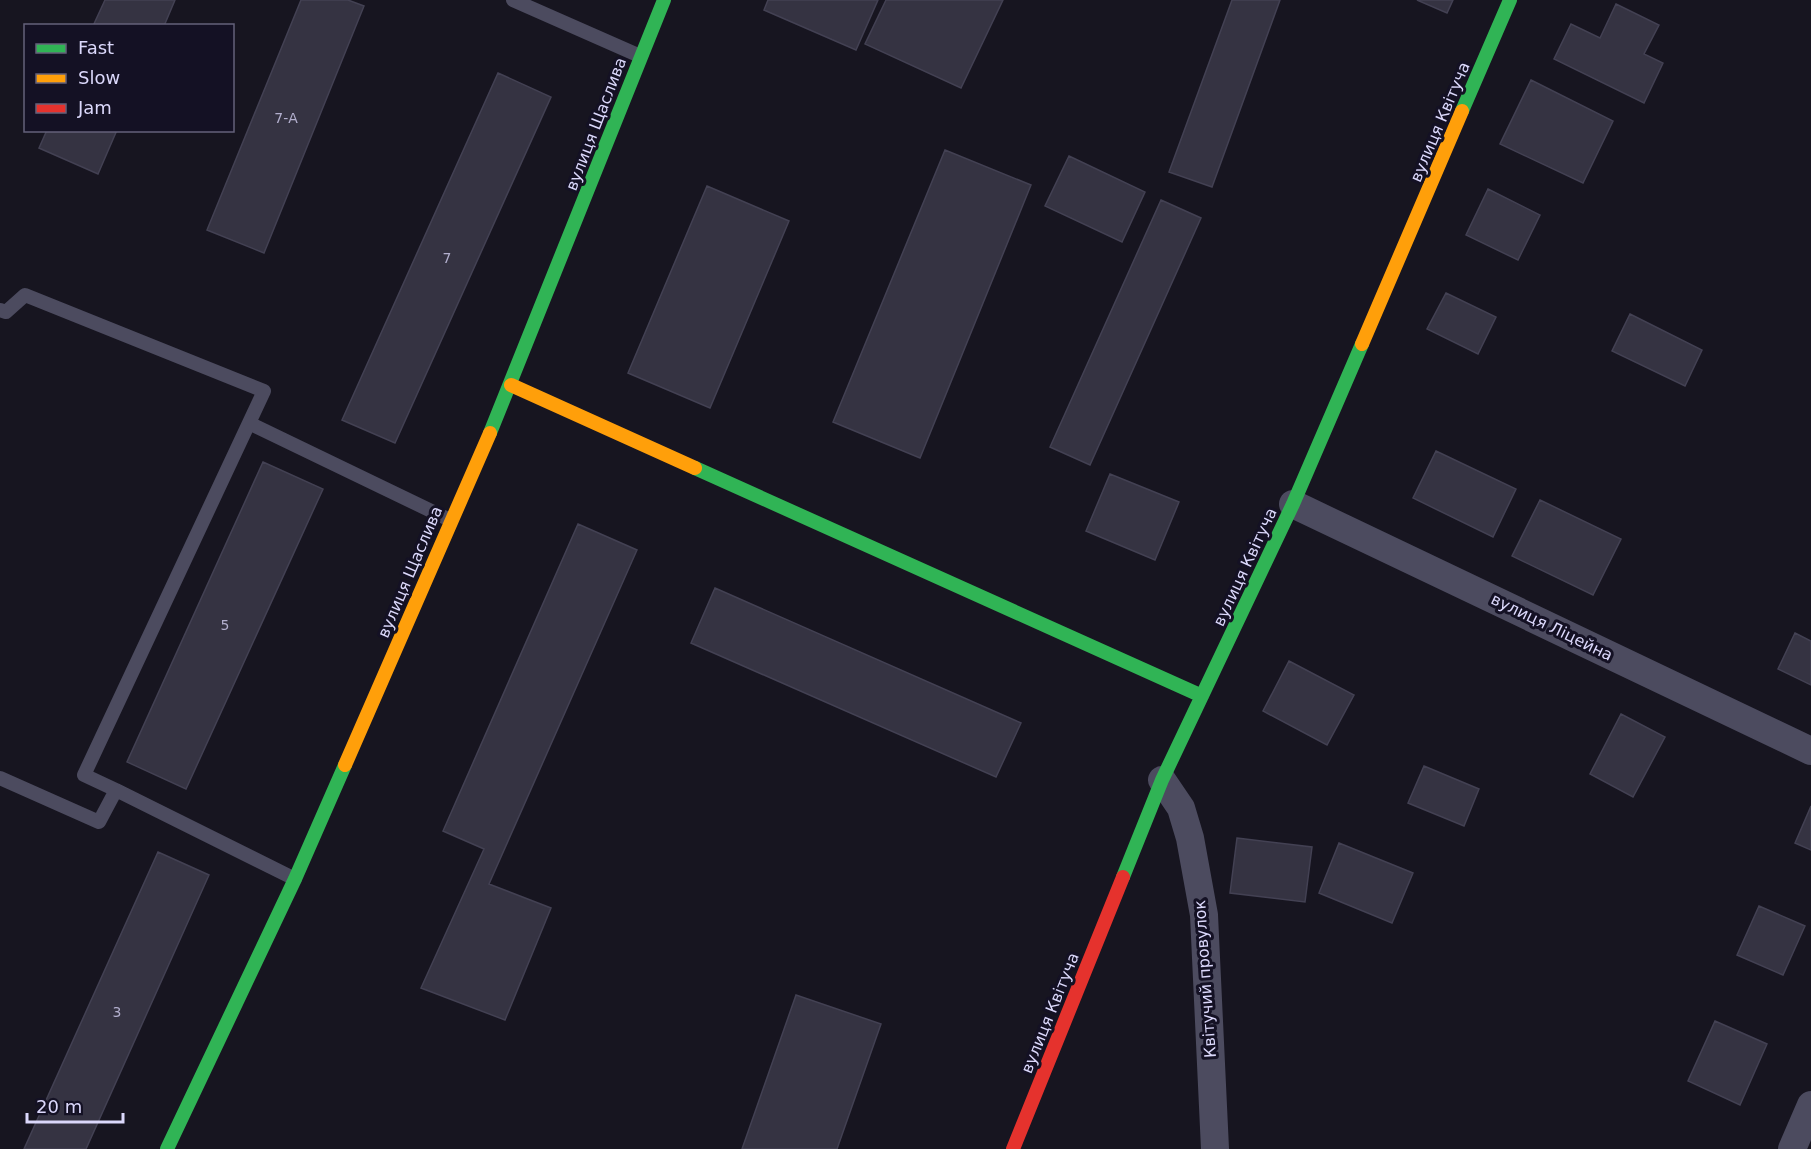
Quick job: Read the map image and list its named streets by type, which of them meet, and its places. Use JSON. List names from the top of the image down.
{
  "streets": {
    "street": [
      "вулиця Квітуча",
      "вулиця Щаслива",
      "вулиця Ліцейна",
      "Квітучий провулок"
    ]
  },
  "crossings": [
    ["вулиця Квітуча", "вулиця Ліцейна"],
    ["вулиця Квітуча", "Квітучий провулок"]
  ],
  "house_numbers": [
    "7-А",
    "7",
    "5",
    "3"
  ],
  "legend": ["Fast", "Slow", "Jam"],
  "scale_bar": "20 m"
}
